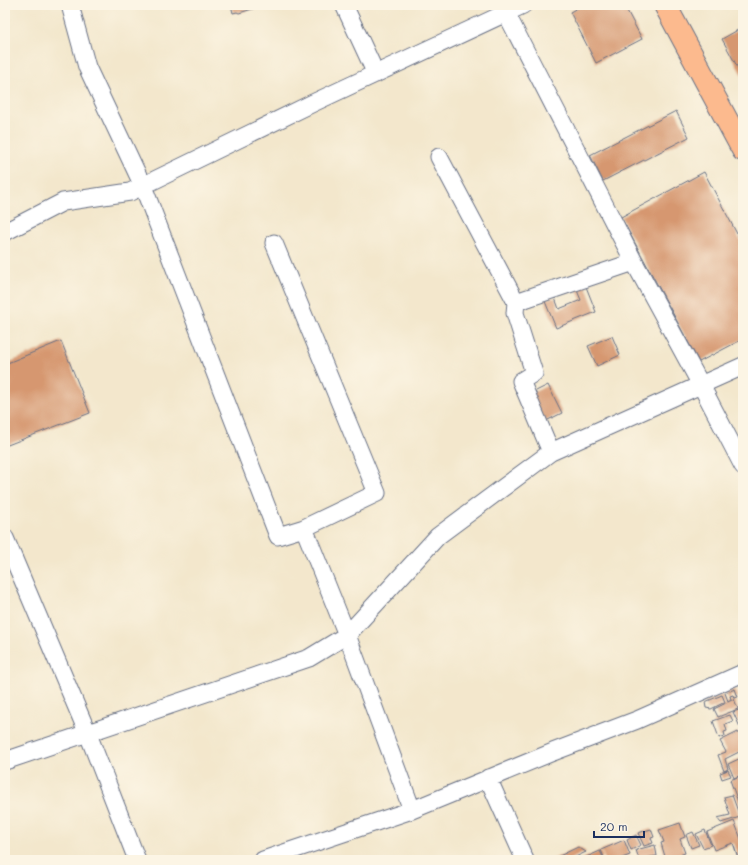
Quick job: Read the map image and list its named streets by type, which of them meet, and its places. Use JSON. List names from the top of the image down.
{
  "scale_bar": "20 m"
}
